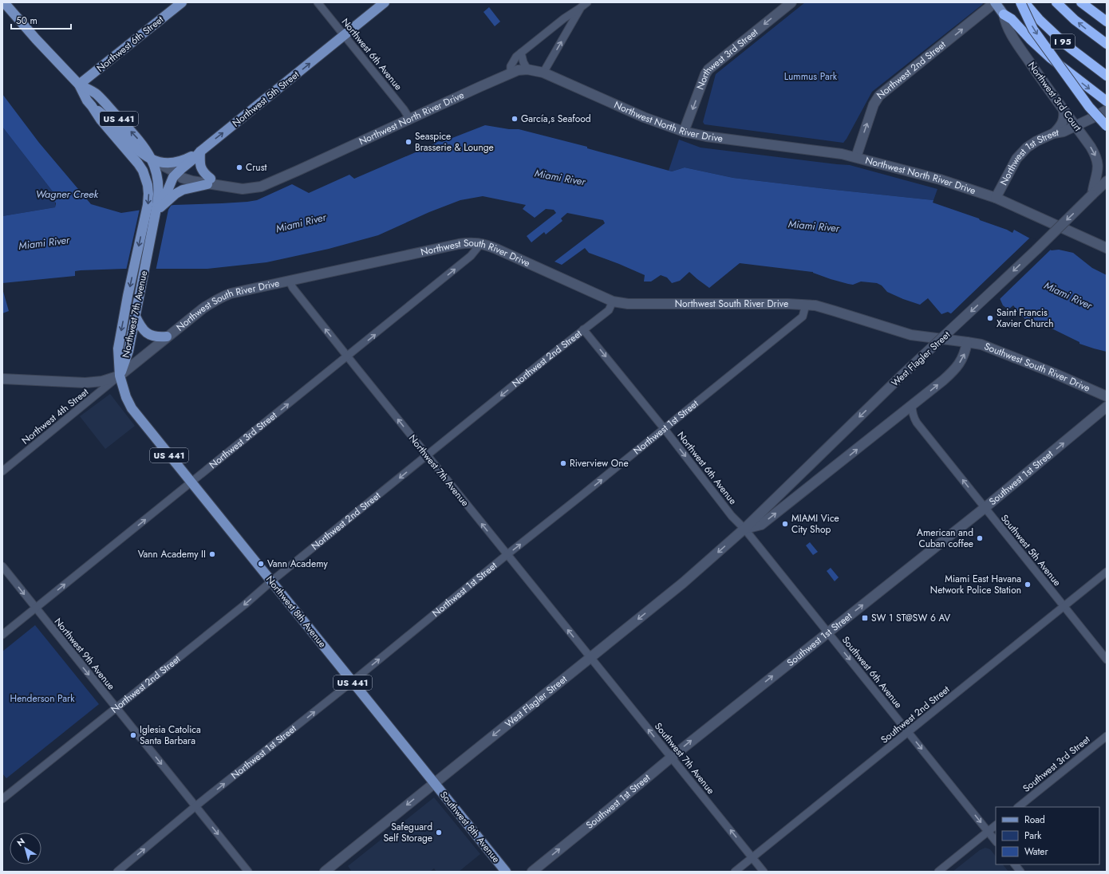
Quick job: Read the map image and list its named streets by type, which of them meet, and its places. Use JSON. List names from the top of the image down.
{
  "streets": {
    "highway": ["I 95"],
    "main road": [
      "Northwest 6th Street",
      "Northwest 3rd Court",
      "Northwest 5th Street",
      "US 441",
      "Northwest 7th Avenue",
      "Northwest 8th Avenue",
      "Southwest 8th Avenue"
    ],
    "street": [
      "Northwest 6th Avenue",
      "Northwest 3rd Street",
      "Northwest 2nd Street",
      "Northwest North River Drive",
      "Northwest 1st Street",
      "Northwest South River Drive",
      "West Flagler Street",
      "Southwest South River Drive",
      "Northwest 4th Street",
      "Southwest 1st Street",
      "Southwest 5th Avenue",
      "Northwest 9th Avenue",
      "Southwest 6th Avenue",
      "Southwest 2nd Street",
      "Southwest 7th Avenue",
      "Southwest 3rd Street"
    ]
  },
  "crossings": [
    ["Northwest 6th Street", "Northwest 7th Avenue"],
    ["Northwest 6th Avenue", "Northwest 2nd Street"],
    ["Northwest 6th Avenue", "Northwest 5th Street"],
    ["Northwest 6th Avenue", "Northwest North River Drive"],
    ["Northwest 6th Avenue", "Northwest 1st Street"],
    ["Northwest 6th Avenue", "West Flagler Street"],
    ["Northwest 6th Avenue", "Southwest 6th Avenue"],
    ["Northwest 3rd Street", "Northwest North River Drive"],
    ["Northwest 3rd Street", "Northwest South River Drive"],
    ["Northwest 3rd Street", "Northwest 7th Avenue"],
    ["Northwest 3rd Street", "Northwest 8th Avenue"],
    ["Northwest 3rd Street", "Northwest 9th Avenue"],
    ["Northwest 2nd Street", "Northwest 3rd Court"],
    ["Northwest 2nd Street", "Northwest North River Drive"],
    ["Northwest 2nd Street", "Northwest South River Drive"],
    ["Northwest 2nd Street", "Northwest 7th Avenue"],
    ["Northwest 2nd Street", "Northwest 8th Avenue"],
    ["Northwest 2nd Street", "Northwest 9th Avenue"],
    ["Northwest 3rd Court", "Northwest 1st Street"],
    ["Northwest 3rd Court", "West Flagler Street"],
    ["Northwest 5th Street", "Northwest North River Drive"],
    ["Northwest 5th Street", "Northwest 7th Avenue"],
    ["Northwest North River Drive", "Northwest 1st Street"],
    ["Northwest North River Drive", "Northwest 7th Avenue"],
    ["Northwest 1st Street", "Northwest South River Drive"],
    ["Northwest 1st Street", "Northwest 7th Avenue"],
    ["Northwest 1st Street", "Northwest 8th Avenue"],
    ["Northwest 1st Street", "Northwest 9th Avenue"],
    ["Northwest South River Drive", "Northwest 7th Avenue"],
    ["Northwest South River Drive", "West Flagler Street"],
    ["Northwest South River Drive", "Southwest South River Drive"],
    ["Northwest South River Drive", "Northwest 4th Street"],
    ["Northwest South River Drive", "Northwest 8th Avenue"],
    ["Northwest 7th Avenue", "West Flagler Street"],
    ["Northwest 7th Avenue", "Northwest 4th Street"],
    ["Northwest 7th Avenue", "Northwest 8th Avenue"],
    ["Northwest 7th Avenue", "Southwest 7th Avenue"],
    ["West Flagler Street", "Southwest South River Drive"],
    ["West Flagler Street", "Southwest 5th Avenue"],
    ["West Flagler Street", "Northwest 8th Avenue"],
    ["West Flagler Street", "Southwest 6th Avenue"],
    ["West Flagler Street", "Southwest 7th Avenue"],
    ["West Flagler Street", "Southwest 8th Avenue"],
    ["Northwest 4th Street", "Northwest 8th Avenue"],
    ["Southwest 1st Street", "Southwest 5th Avenue"],
    ["Southwest 1st Street", "Southwest 6th Avenue"],
    ["Southwest 1st Street", "Southwest 7th Avenue"],
    ["Southwest 5th Avenue", "Southwest 2nd Street"],
    ["Northwest 8th Avenue", "Southwest 8th Avenue"],
    ["Southwest 6th Avenue", "Southwest 2nd Street"],
    ["Southwest 2nd Street", "Southwest 7th Avenue"]
  ],
  "one_way": [
    "Northwest 6th Avenue",
    "Northwest 5th Street",
    "Northwest 1st Street",
    "Southwest 1st Street",
    "Southwest 5th Avenue",
    "Northwest 9th Avenue",
    "Southwest 6th Avenue",
    "Southwest 7th Avenue"
  ],
  "water": ["Miami River", "Wagner Creek"],
  "parks": ["Lummus Park", "Henderson Park"],
  "places": {
    "other": [
      "García,s Seafood",
      "Seaspice Brasserie & Lounge",
      "Crust",
      "Saint Francis Xavier Church",
      "Riverview One",
      "MIAMI Vice City Shop",
      "American and Cuban coffee",
      "Vann Academy II",
      "Vann Academy",
      "Miami East Havana Network Police Station",
      "Iglesia Catolica Santa Barbara",
      "Safeguard Self Storage"
    ],
    "transit": ["SW 1 ST@SW 6 AV"]
  },
  "legend": ["Road", "Park", "Water"],
  "scale_bar": "50 m",
  "north": "top left"
}
